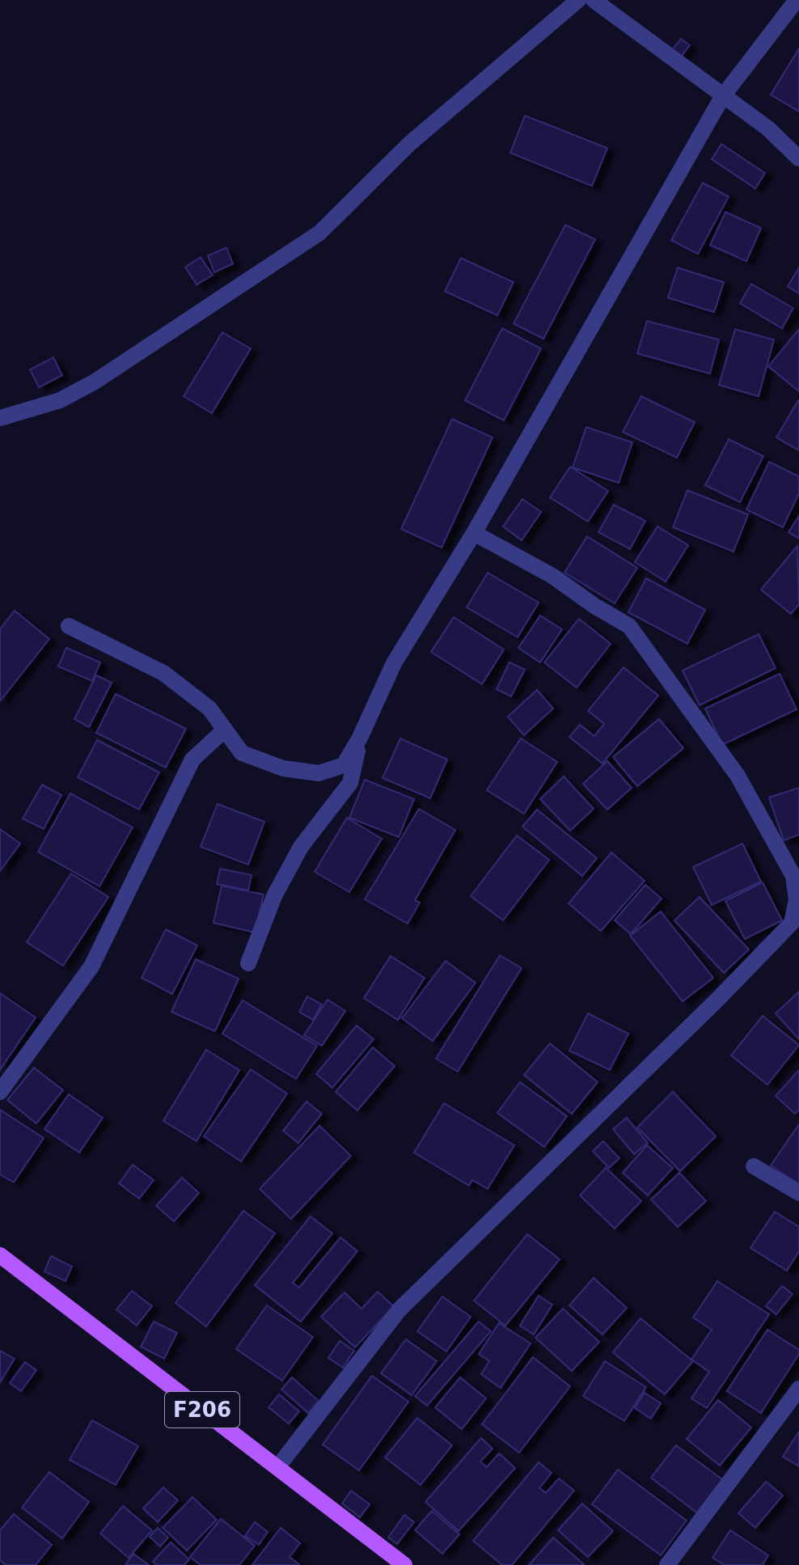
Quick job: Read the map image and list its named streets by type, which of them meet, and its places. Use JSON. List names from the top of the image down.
{
  "streets": {
    "main road": ["F206"]
  }
}
